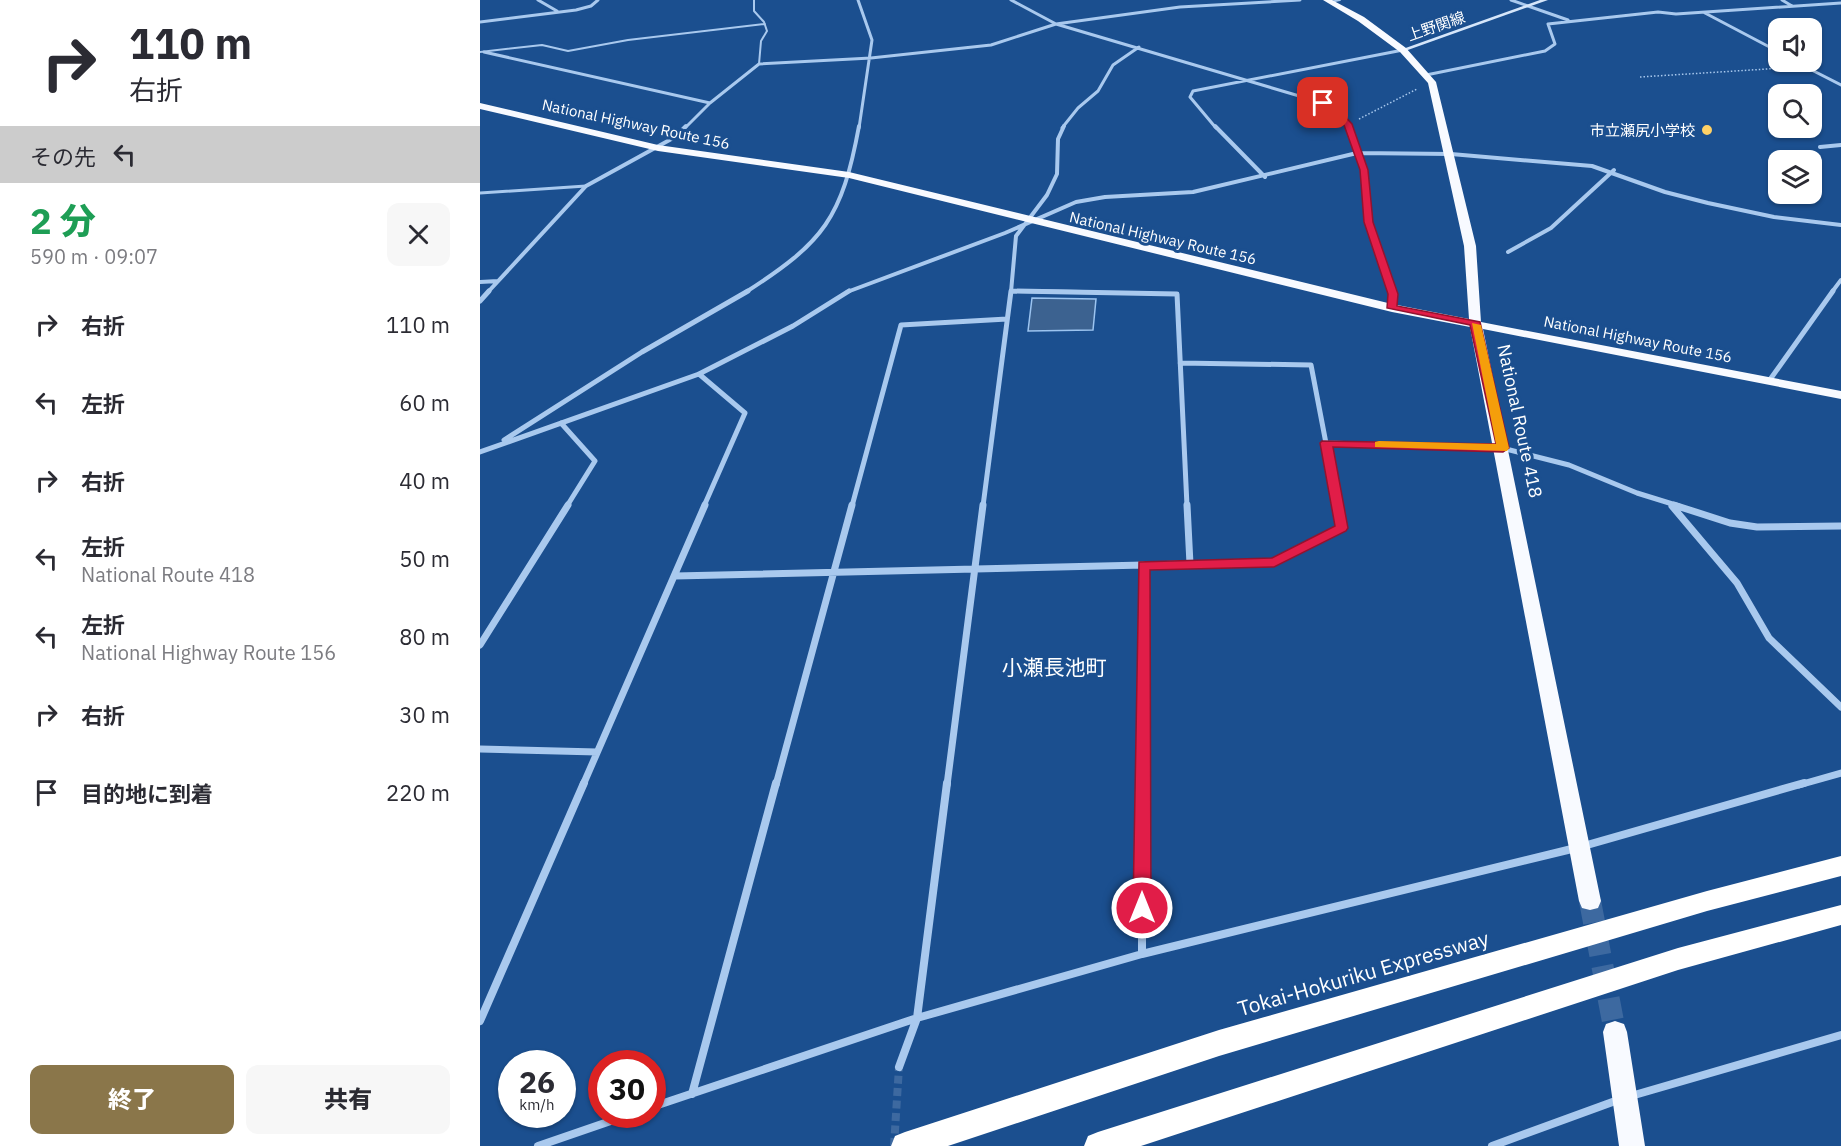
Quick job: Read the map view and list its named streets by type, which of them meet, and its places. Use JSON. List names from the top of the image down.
{
  "streets": {
    "highway": ["National Highway Route 156", "National Route 418", "Tokai-Hokuriku Expressway"],
    "main road": ["上野関線"]
  },
  "crossings": [
    ["上野関線", "National Route 418"],
    ["National Highway Route 156", "National Route 418"]
  ],
  "districts": ["小瀬長池町"],
  "places": ["市立瀬尻小学校"],
  "page": {
    "turn": ["110 m", "右折"],
    "then": "その先",
    "heading": ["2 分", "590 m · 09:07"],
    "list": [
      {
        "name": "右折",
        "value": "110 m"
      },
      {
        "name": "左折",
        "value": "60 m"
      },
      {
        "name": "右折",
        "value": "40 m"
      },
      {
        "name": "左折",
        "note": "National Route 418",
        "value": "50 m"
      },
      {
        "name": "左折",
        "note": "National Highway Route 156",
        "value": "80 m"
      },
      {
        "name": "右折",
        "value": "30 m"
      },
      {
        "name": "目的地に到着",
        "value": "220 m"
      }
    ],
    "speed": "26 km/h",
    "limit": "30",
    "buttons": ["終了", "共有"]
  }
}
